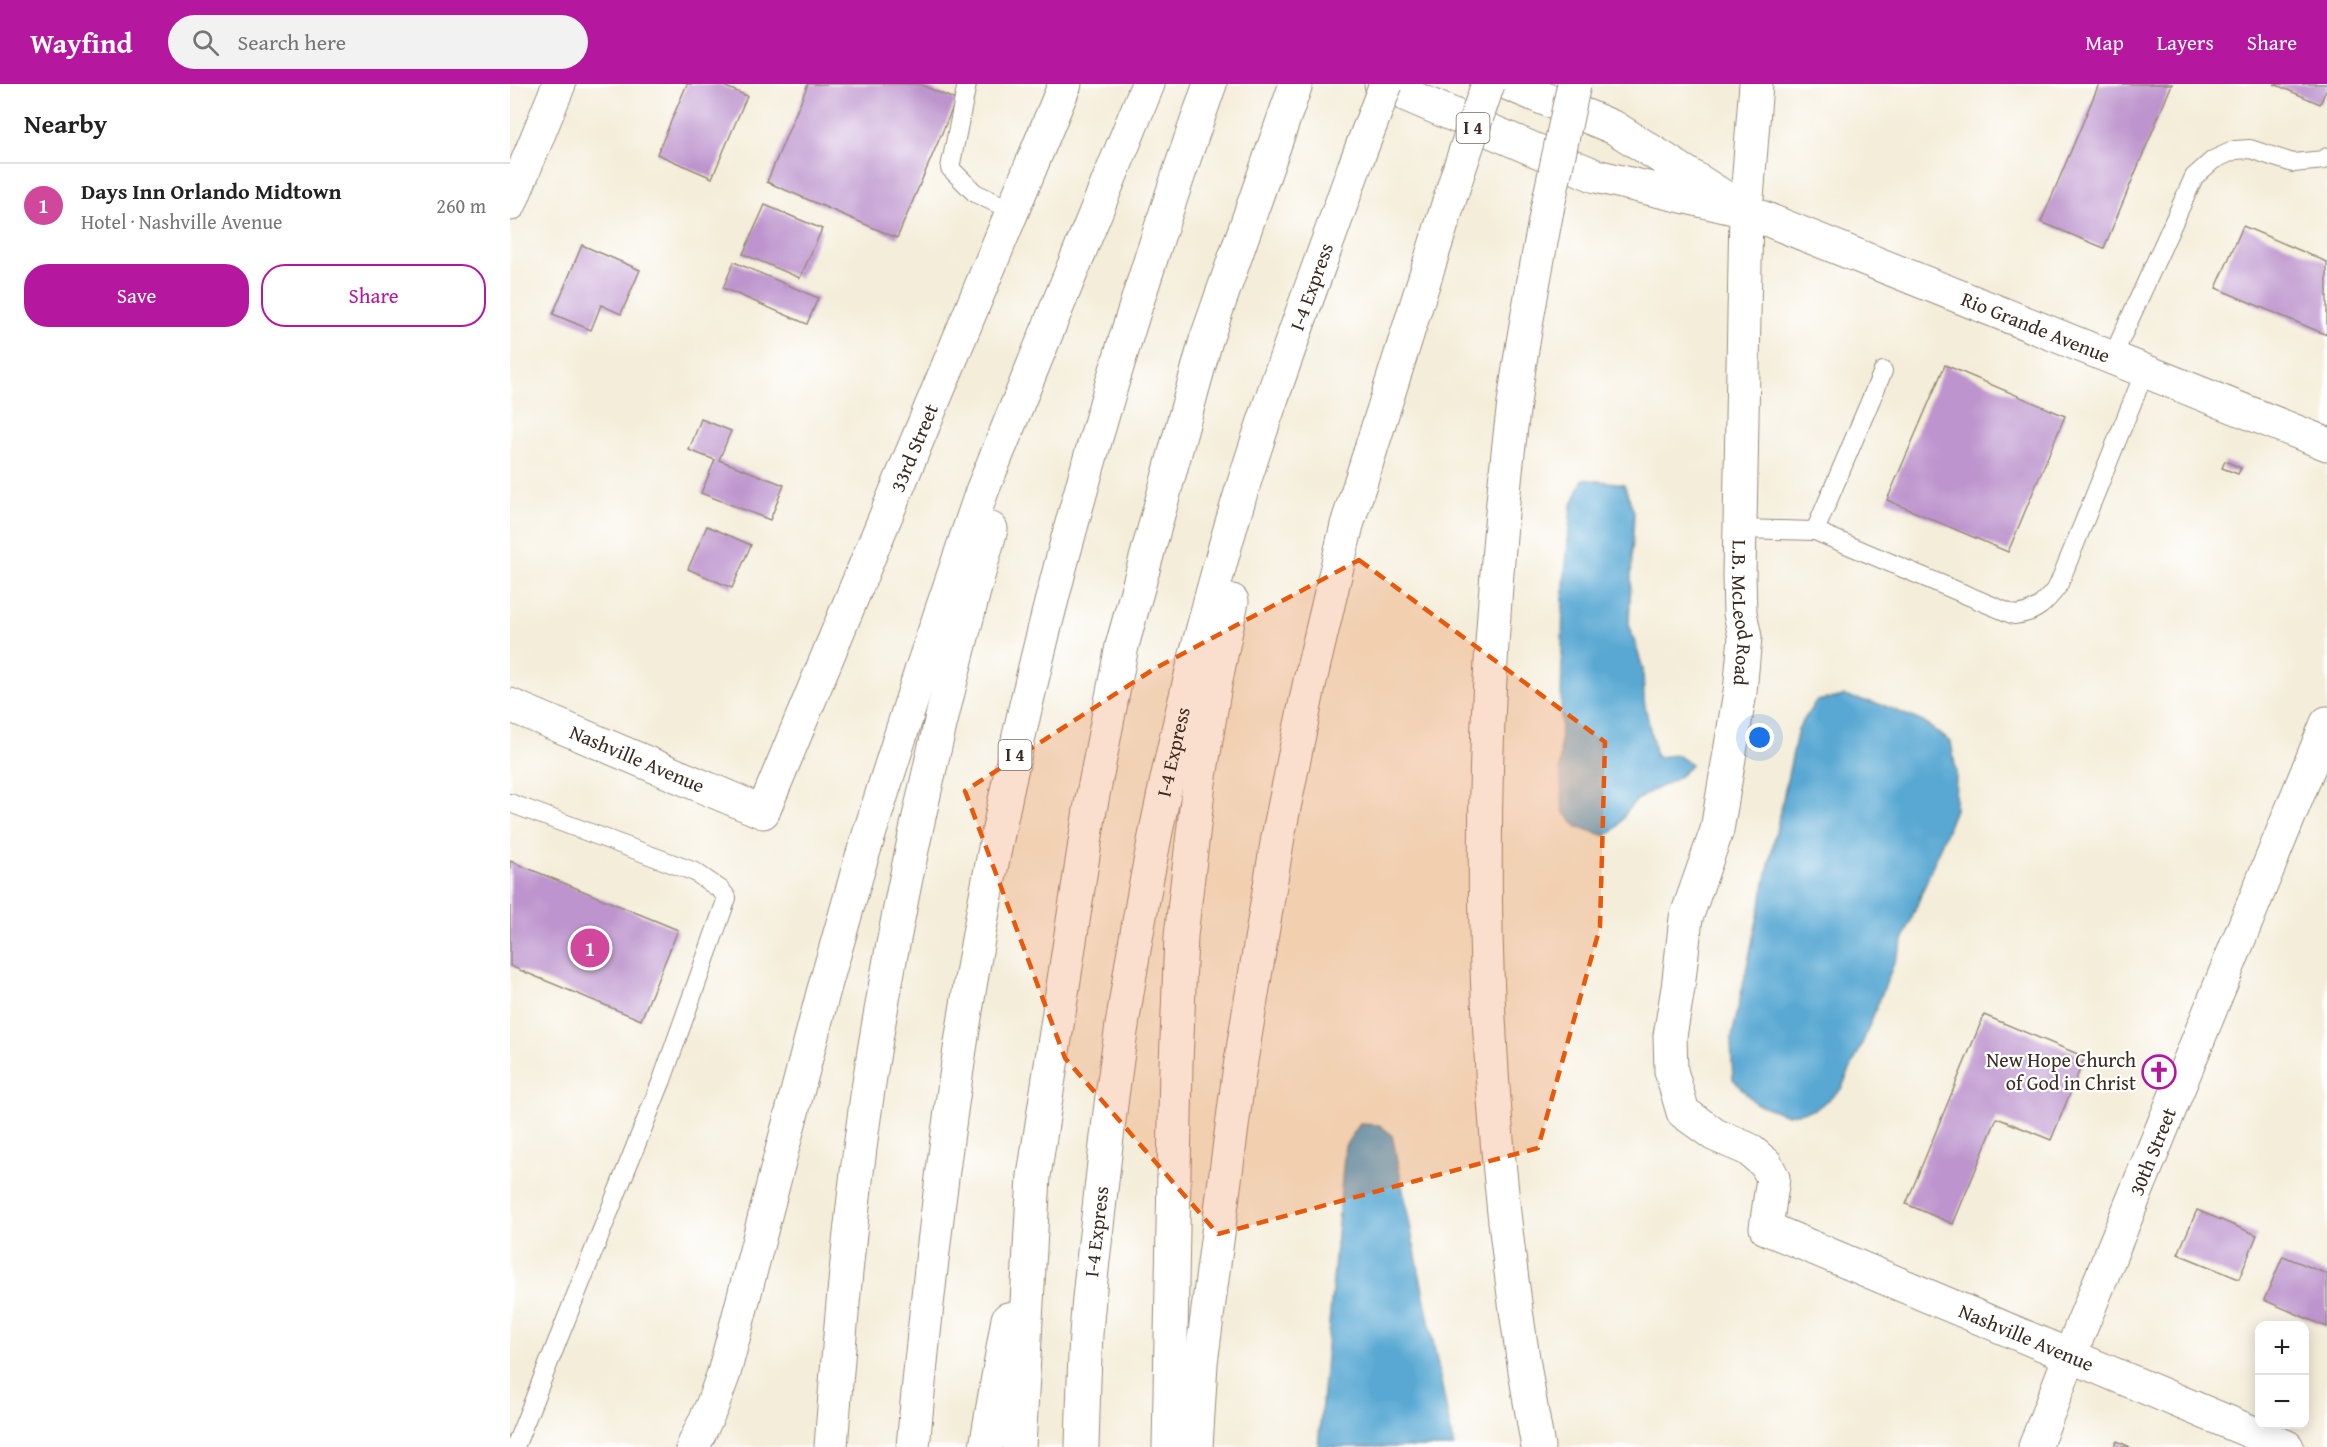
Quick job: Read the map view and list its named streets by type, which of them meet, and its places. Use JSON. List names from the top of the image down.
{
  "streets": {
    "main road": [
      "I 4",
      "I-4 Express",
      "Rio Grande Avenue",
      "33rd Street",
      "L.B. McLeod Road",
      "Nashville Avenue",
      "30th Street"
    ]
  },
  "crossings": [
    ["Rio Grande Avenue", "L.B. McLeod Road"],
    ["33rd Street", "Nashville Avenue"],
    ["L.B. McLeod Road", "Nashville Avenue"],
    ["Nashville Avenue", "30th Street"]
  ],
  "places": {
    "church": ["New Hope Church of God in Christ"]
  },
  "page": {
    "header": "Wayfind",
    "search": "Search here",
    "nav": ["Map", "Layers", "Share"],
    "heading": "Nearby",
    "list": [
      {
        "mark": "1",
        "name": "Days Inn Orlando Midtown",
        "note": "Hotel · Nashville Avenue",
        "value": "260 m"
      }
    ],
    "buttons": ["Save", "Share"],
    "pins": "1",
    "map_buttons": ["+", "−"]
  }
}
